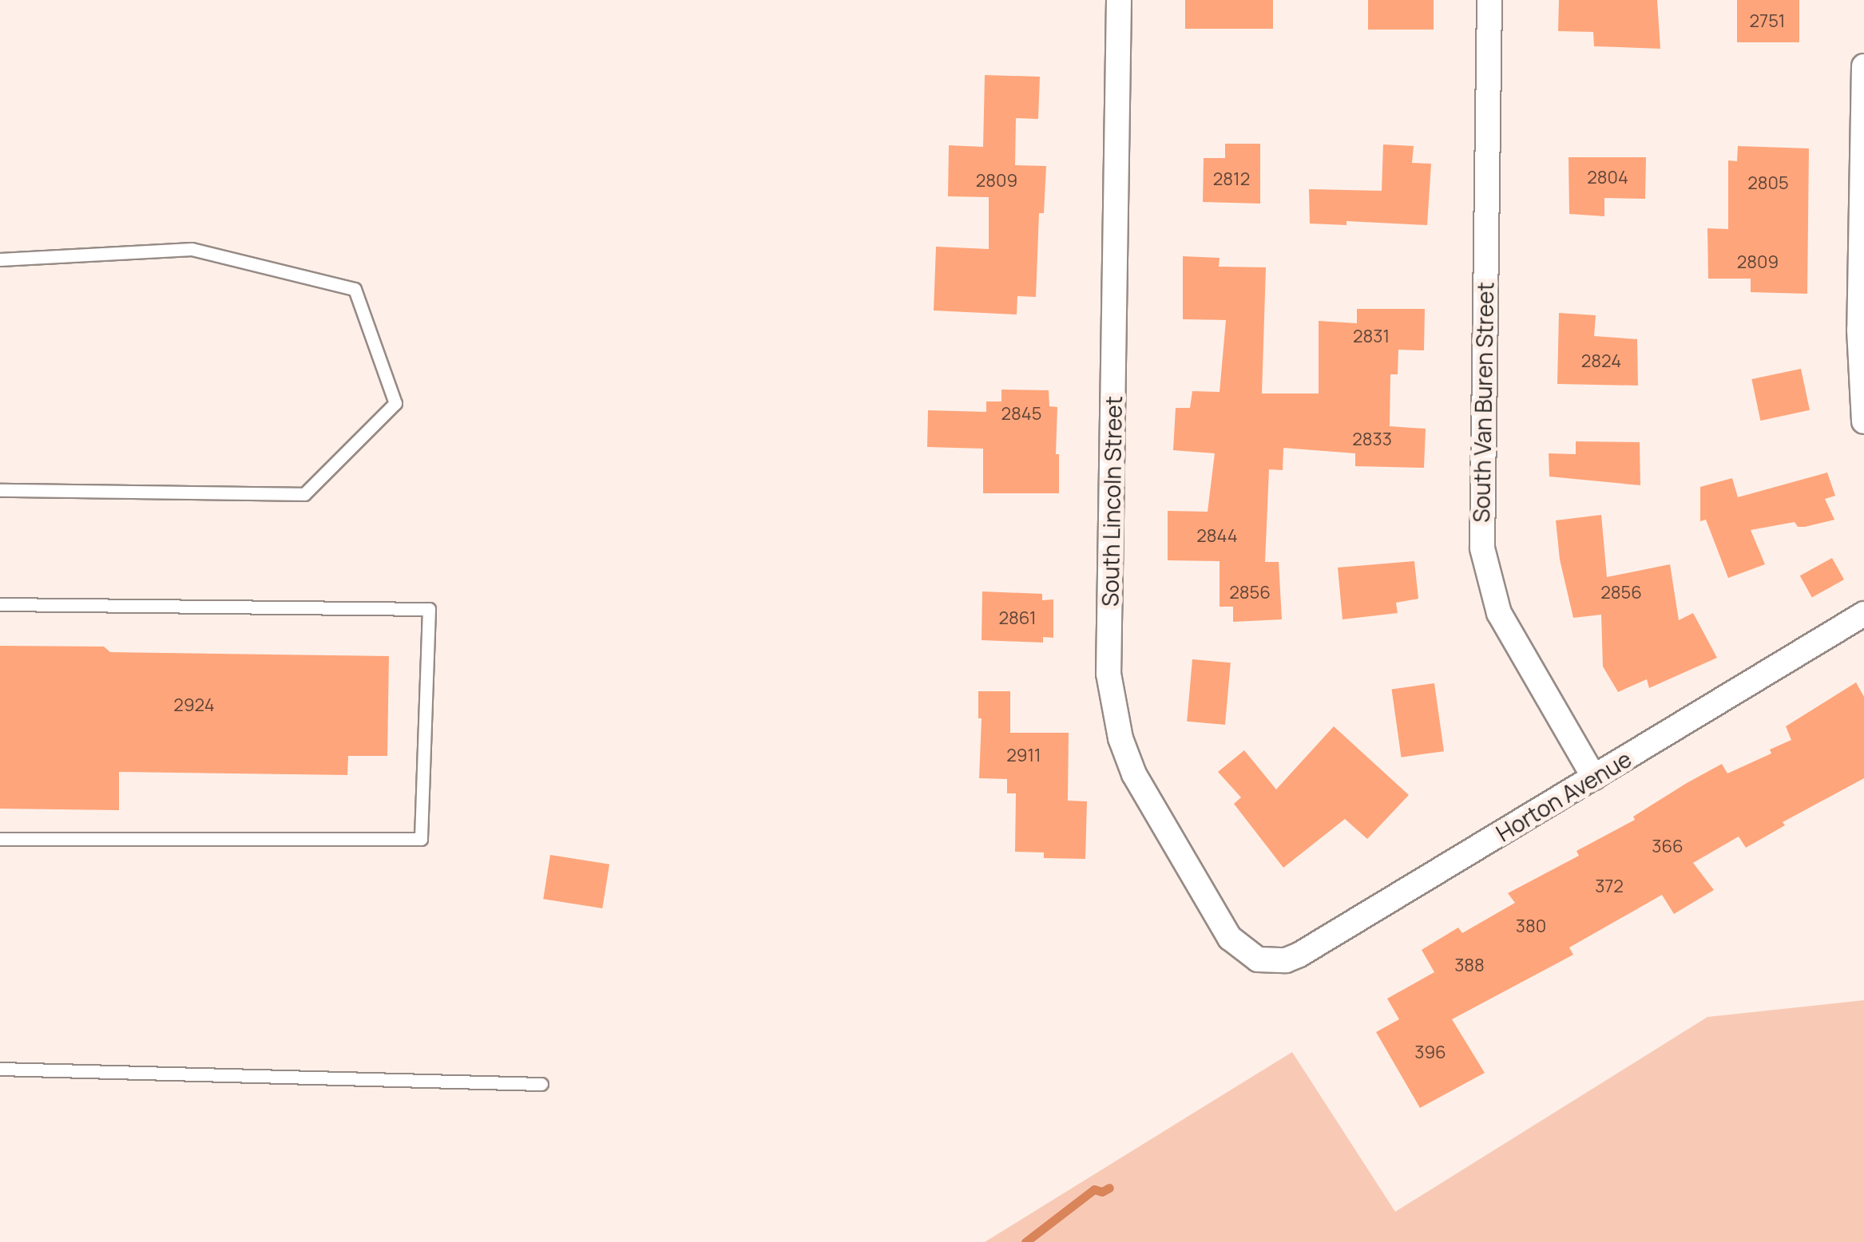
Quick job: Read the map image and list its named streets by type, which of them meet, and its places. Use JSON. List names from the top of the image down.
{
  "streets": {
    "street": ["South Van Buren Street", "South Lincoln Street", "Horton Avenue"]
  },
  "crossings": [
    ["South Van Buren Street", "Horton Avenue"],
    ["South Lincoln Street", "Horton Avenue"]
  ],
  "house_numbers": [
    "2751",
    "2804",
    "2812",
    "2809",
    "2805",
    "2809",
    "2831",
    "2824",
    "2845",
    "2833",
    "2844",
    "2856",
    "2856",
    "2861",
    "2924",
    "2911",
    "366",
    "372",
    "380",
    "388",
    "396"
  ]
}
